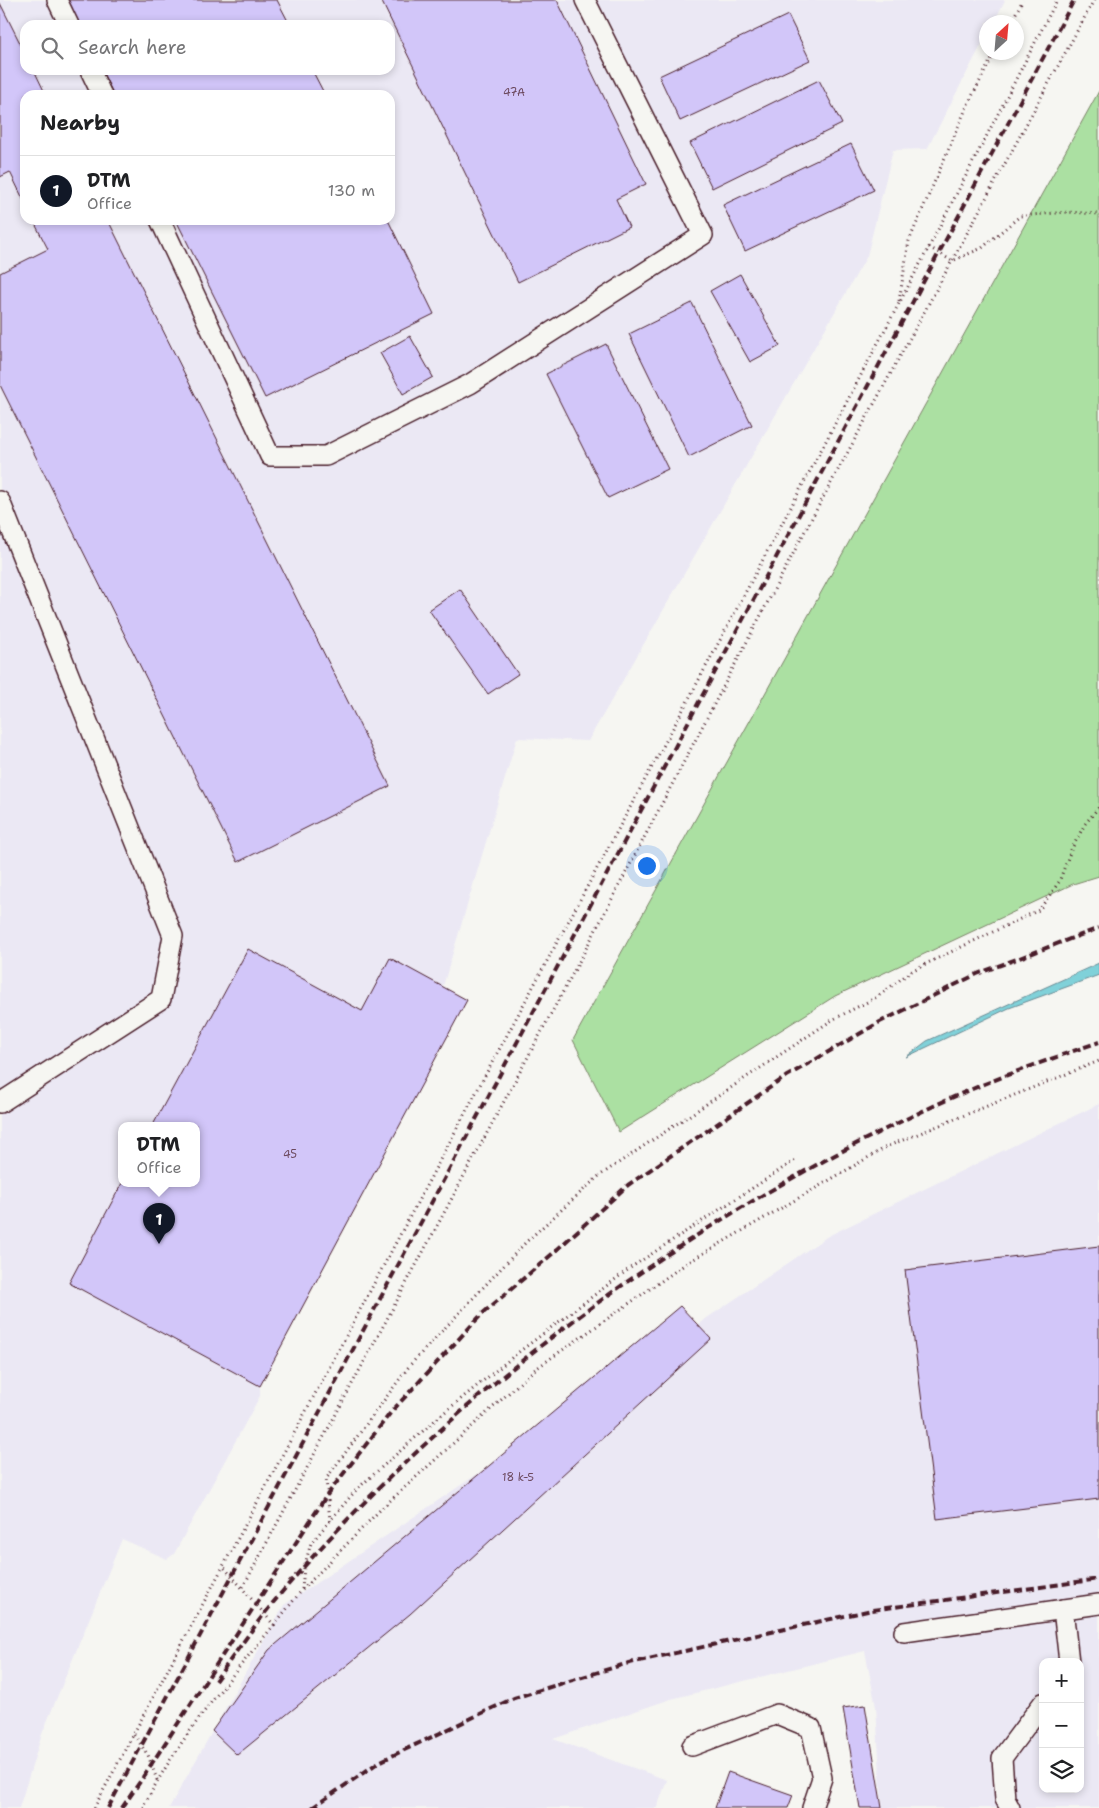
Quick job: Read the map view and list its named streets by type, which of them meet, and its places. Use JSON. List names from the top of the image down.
{
  "house_numbers": ["47A", "45", "18 k-5"],
  "north": "top right",
  "page": {
    "search": "Search here",
    "heading": "Nearby",
    "list": [
      {
        "mark": "1",
        "name": "DTM",
        "note": "Office",
        "value": "130 m"
      }
    ],
    "popup": ["DTM", "Office"],
    "pins": "1",
    "map_buttons": ["+", "−"]
  }
}
